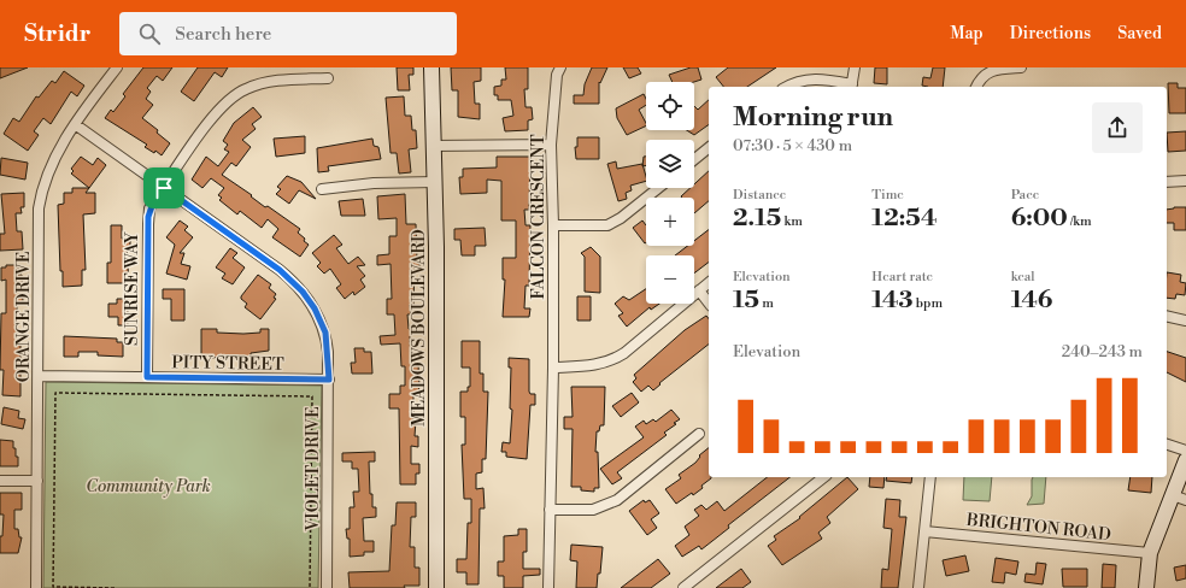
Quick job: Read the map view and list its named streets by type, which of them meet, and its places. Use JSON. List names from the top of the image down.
{
  "streets": {
    "street": [
      "FALCON CRESCENT",
      "SUNRISE WAY",
      "ORANGE DRIVE",
      "MEADOWS BOULEVARD",
      "PITY STREET",
      "VIOLET DRIVE",
      "BRIGHTON ROAD"
    ]
  },
  "crossings": [
    ["SUNRISE WAY", "PITY STREET"],
    ["SUNRISE WAY", "VIOLET DRIVE"],
    ["ORANGE DRIVE", "PITY STREET"],
    ["ORANGE DRIVE", "VIOLET DRIVE"],
    ["PITY STREET", "VIOLET DRIVE"]
  ],
  "parks": ["Community Park"],
  "page": {
    "header": "Stridr",
    "search": "Search here",
    "nav": ["Map", "Directions", "Saved"],
    "map_buttons": ["+", "−"],
    "heading": ["Morning run", "07:30 · 5 × 430 m"],
    "stats": [
      ["Distance", "2.15 km"],
      ["Time", "12:54"],
      ["Pace", "6:00 /km"],
      ["Elevation", "15 m"],
      ["Heart rate", "143 bpm"],
      ["kcal", "146"]
    ],
    "chart": ["Elevation", "240–243 m"]
  }
}
